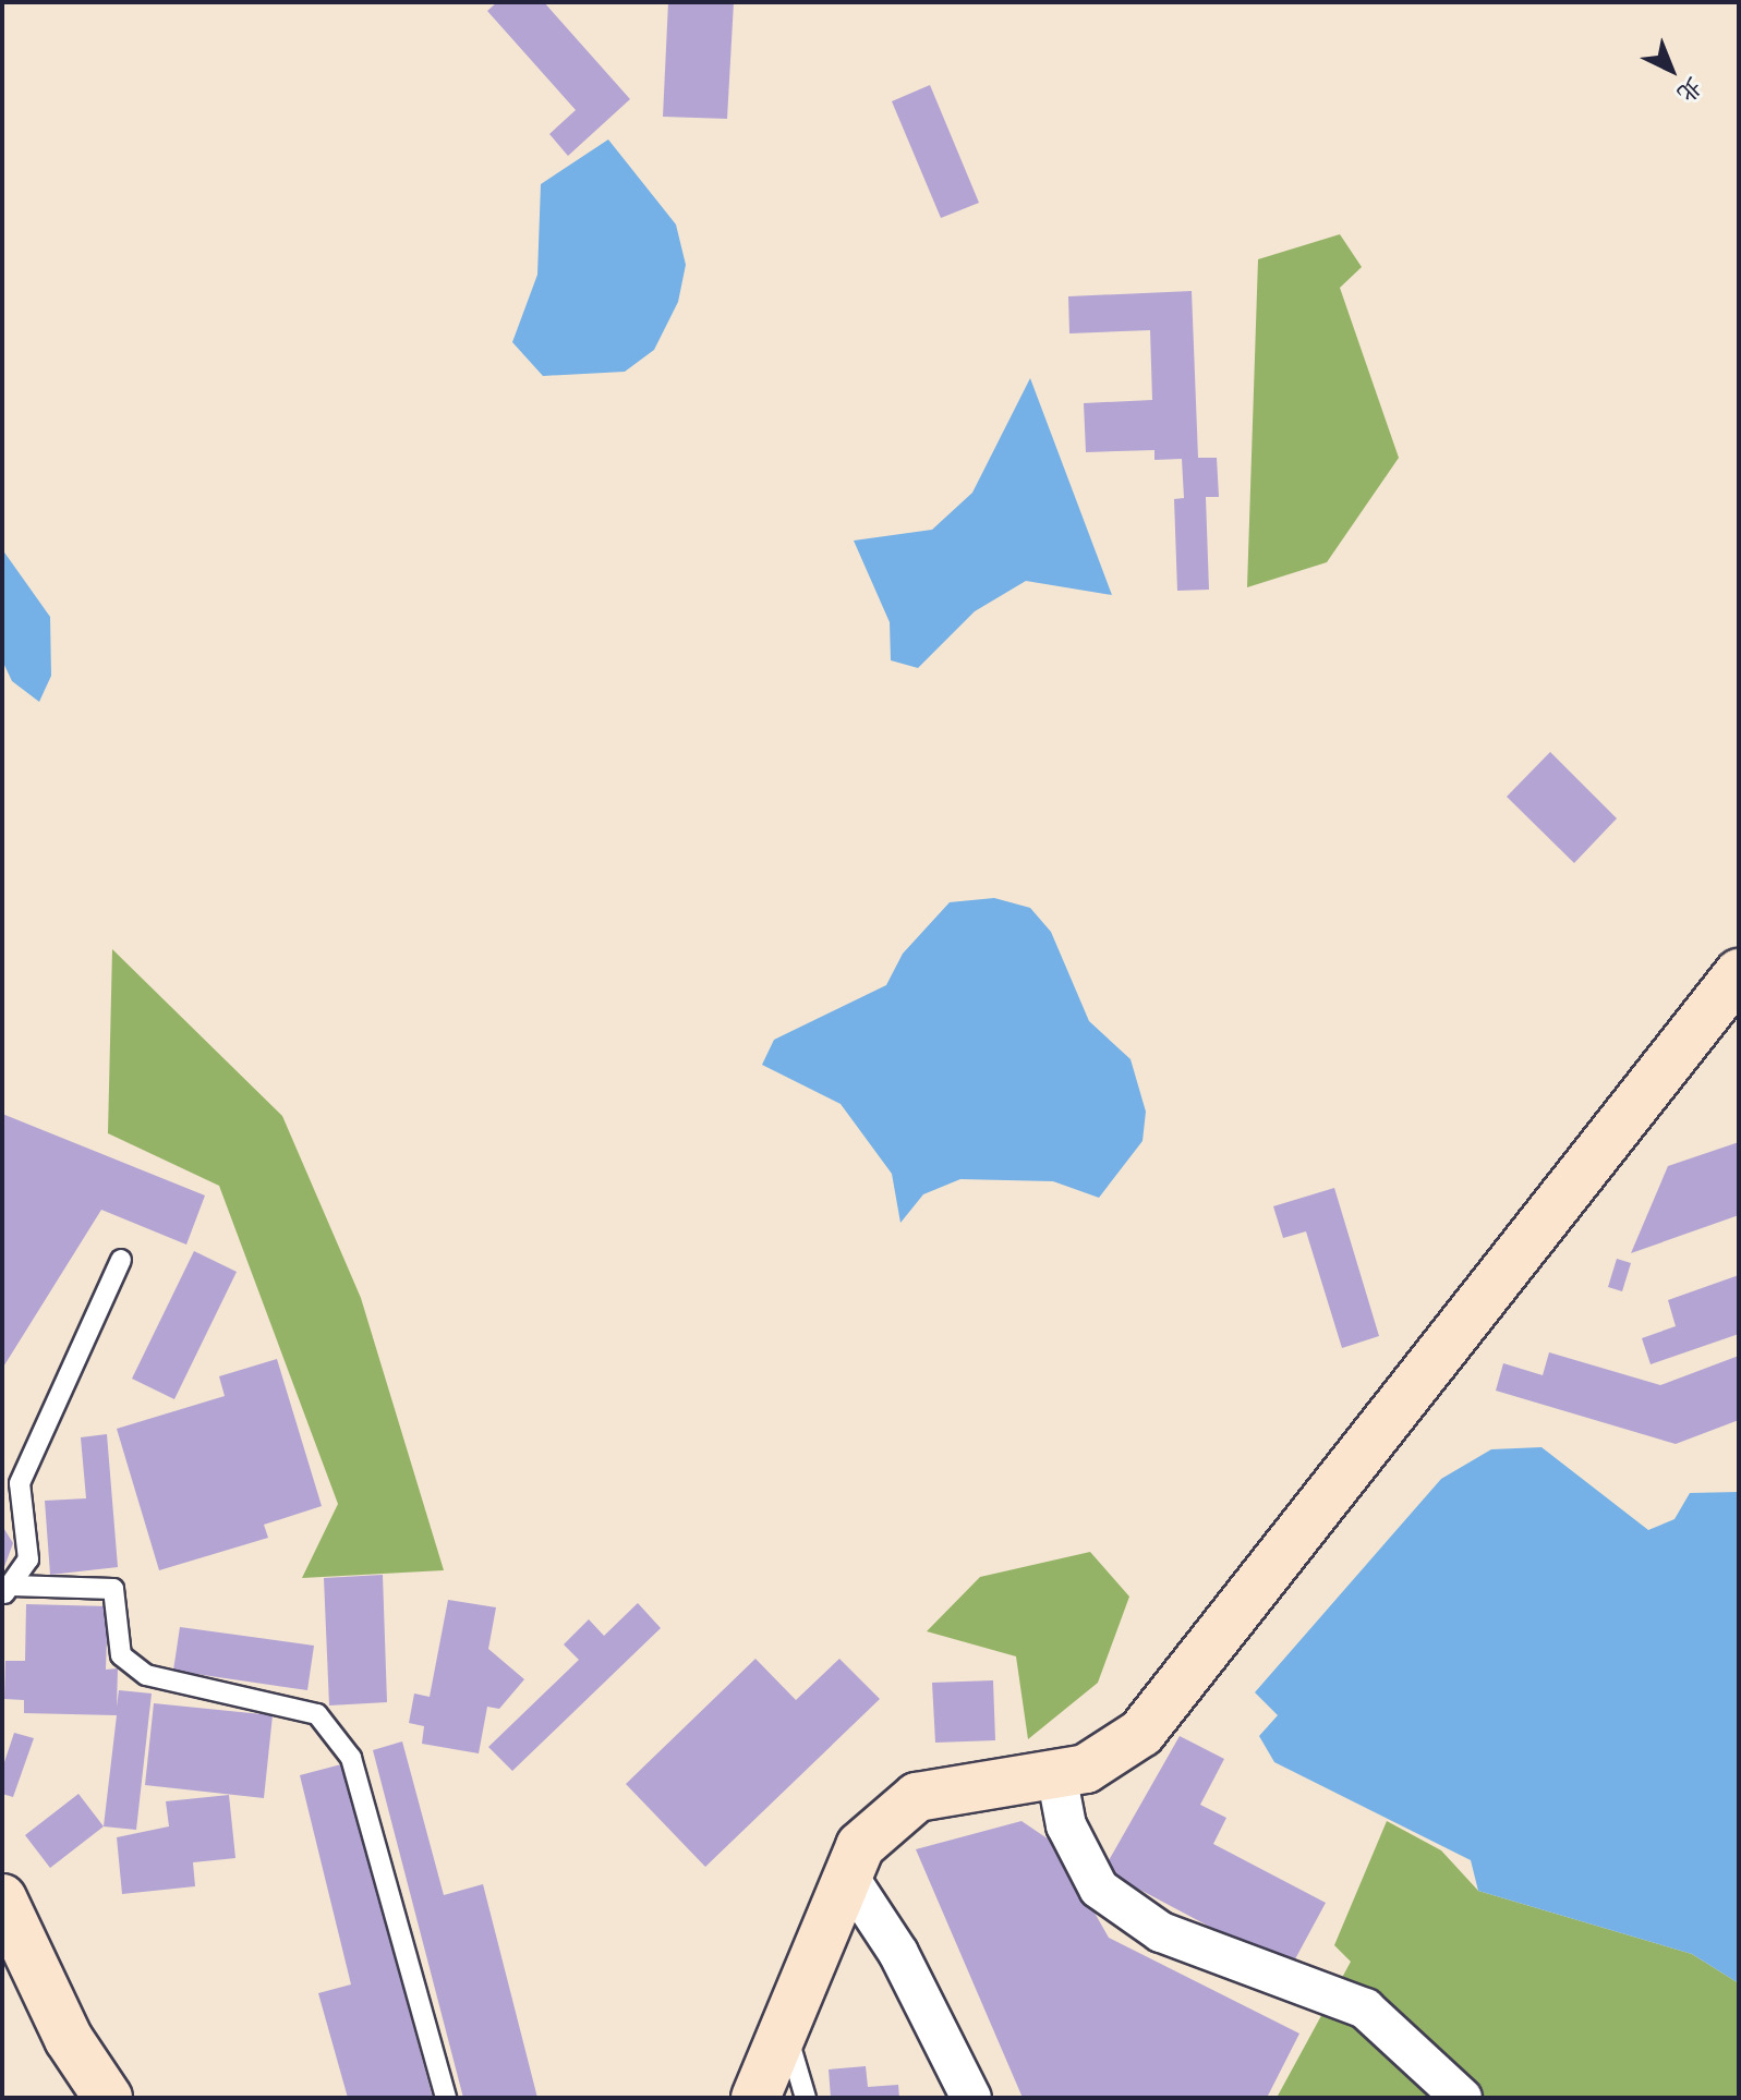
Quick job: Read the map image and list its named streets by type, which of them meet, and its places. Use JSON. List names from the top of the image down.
{
  "north": "bottom right"
}
